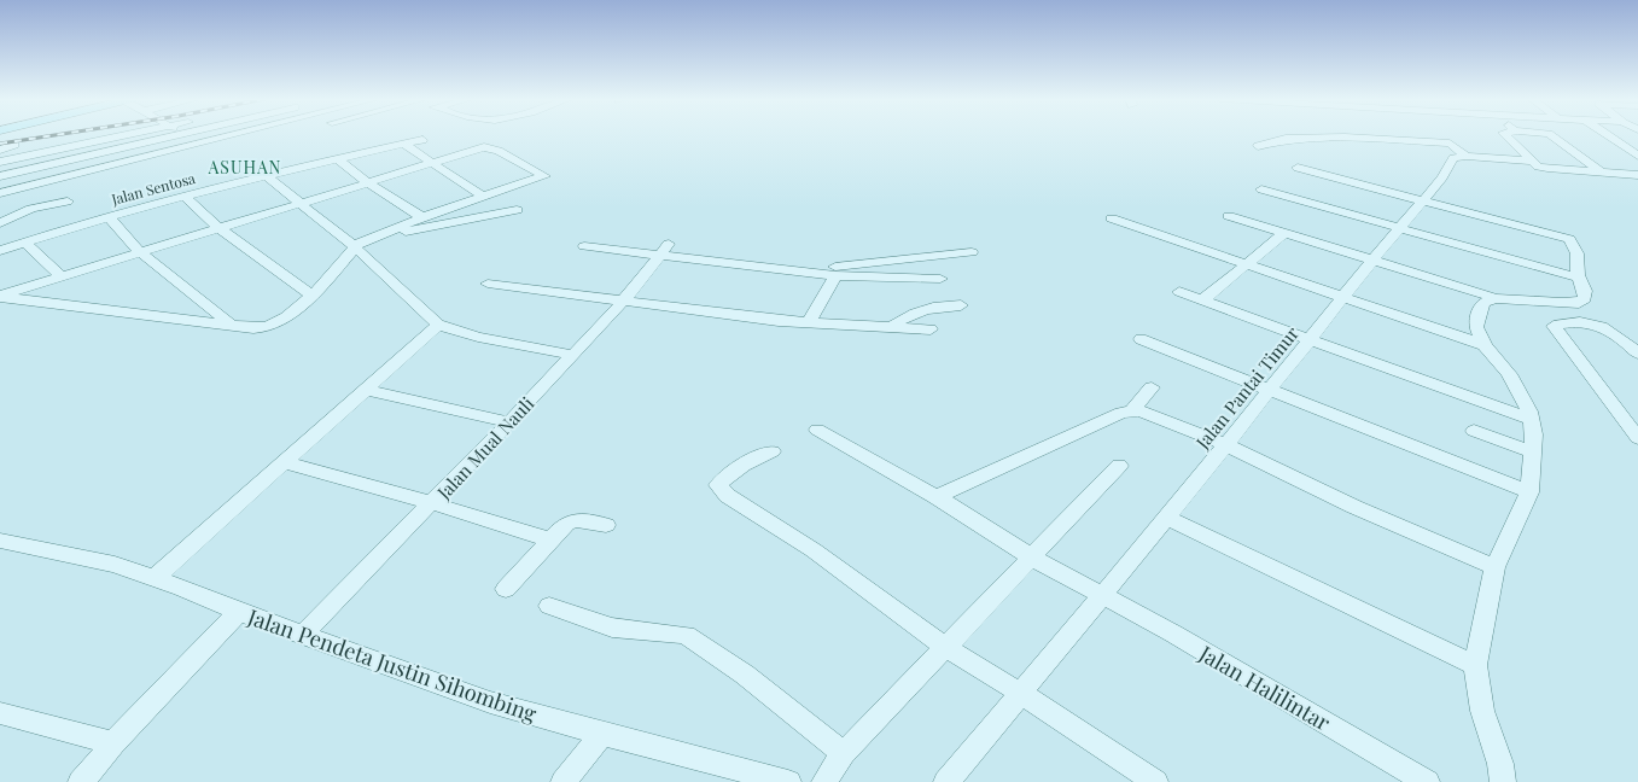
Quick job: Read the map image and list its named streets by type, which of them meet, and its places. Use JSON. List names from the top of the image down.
{
  "streets": {
    "street": [
      "Jalan Sentosa",
      "Jalan Pantai Timur",
      "Jalan Mual Nauli",
      "Jalan Pendeta Justin Sihombing",
      "Jalan Halilintar"
    ]
  },
  "crossings": [
    ["Jalan Pantai Timur", "Jalan Halilintar"],
    ["Jalan Mual Nauli", "Jalan Pendeta Justin Sihombing"]
  ],
  "districts": ["ASUHAN"]
}
